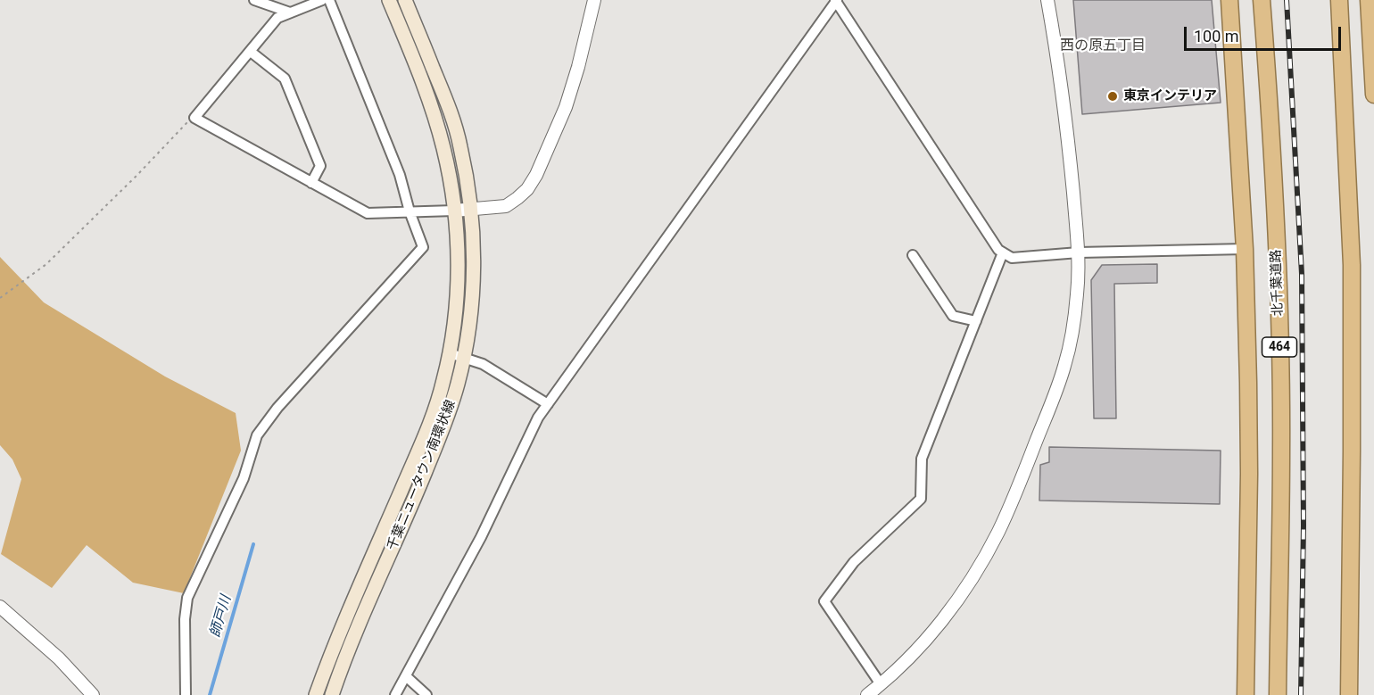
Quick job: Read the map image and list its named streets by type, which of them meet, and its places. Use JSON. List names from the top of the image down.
{
  "streets": {
    "highway": ["北千葉道路", "464"],
    "main road": ["千葉ニュータウン南環状線"]
  },
  "districts": ["西の原五丁目"],
  "water": ["師戸川"],
  "places": ["東京インテリア"],
  "scale_bar": "100 m"
}
